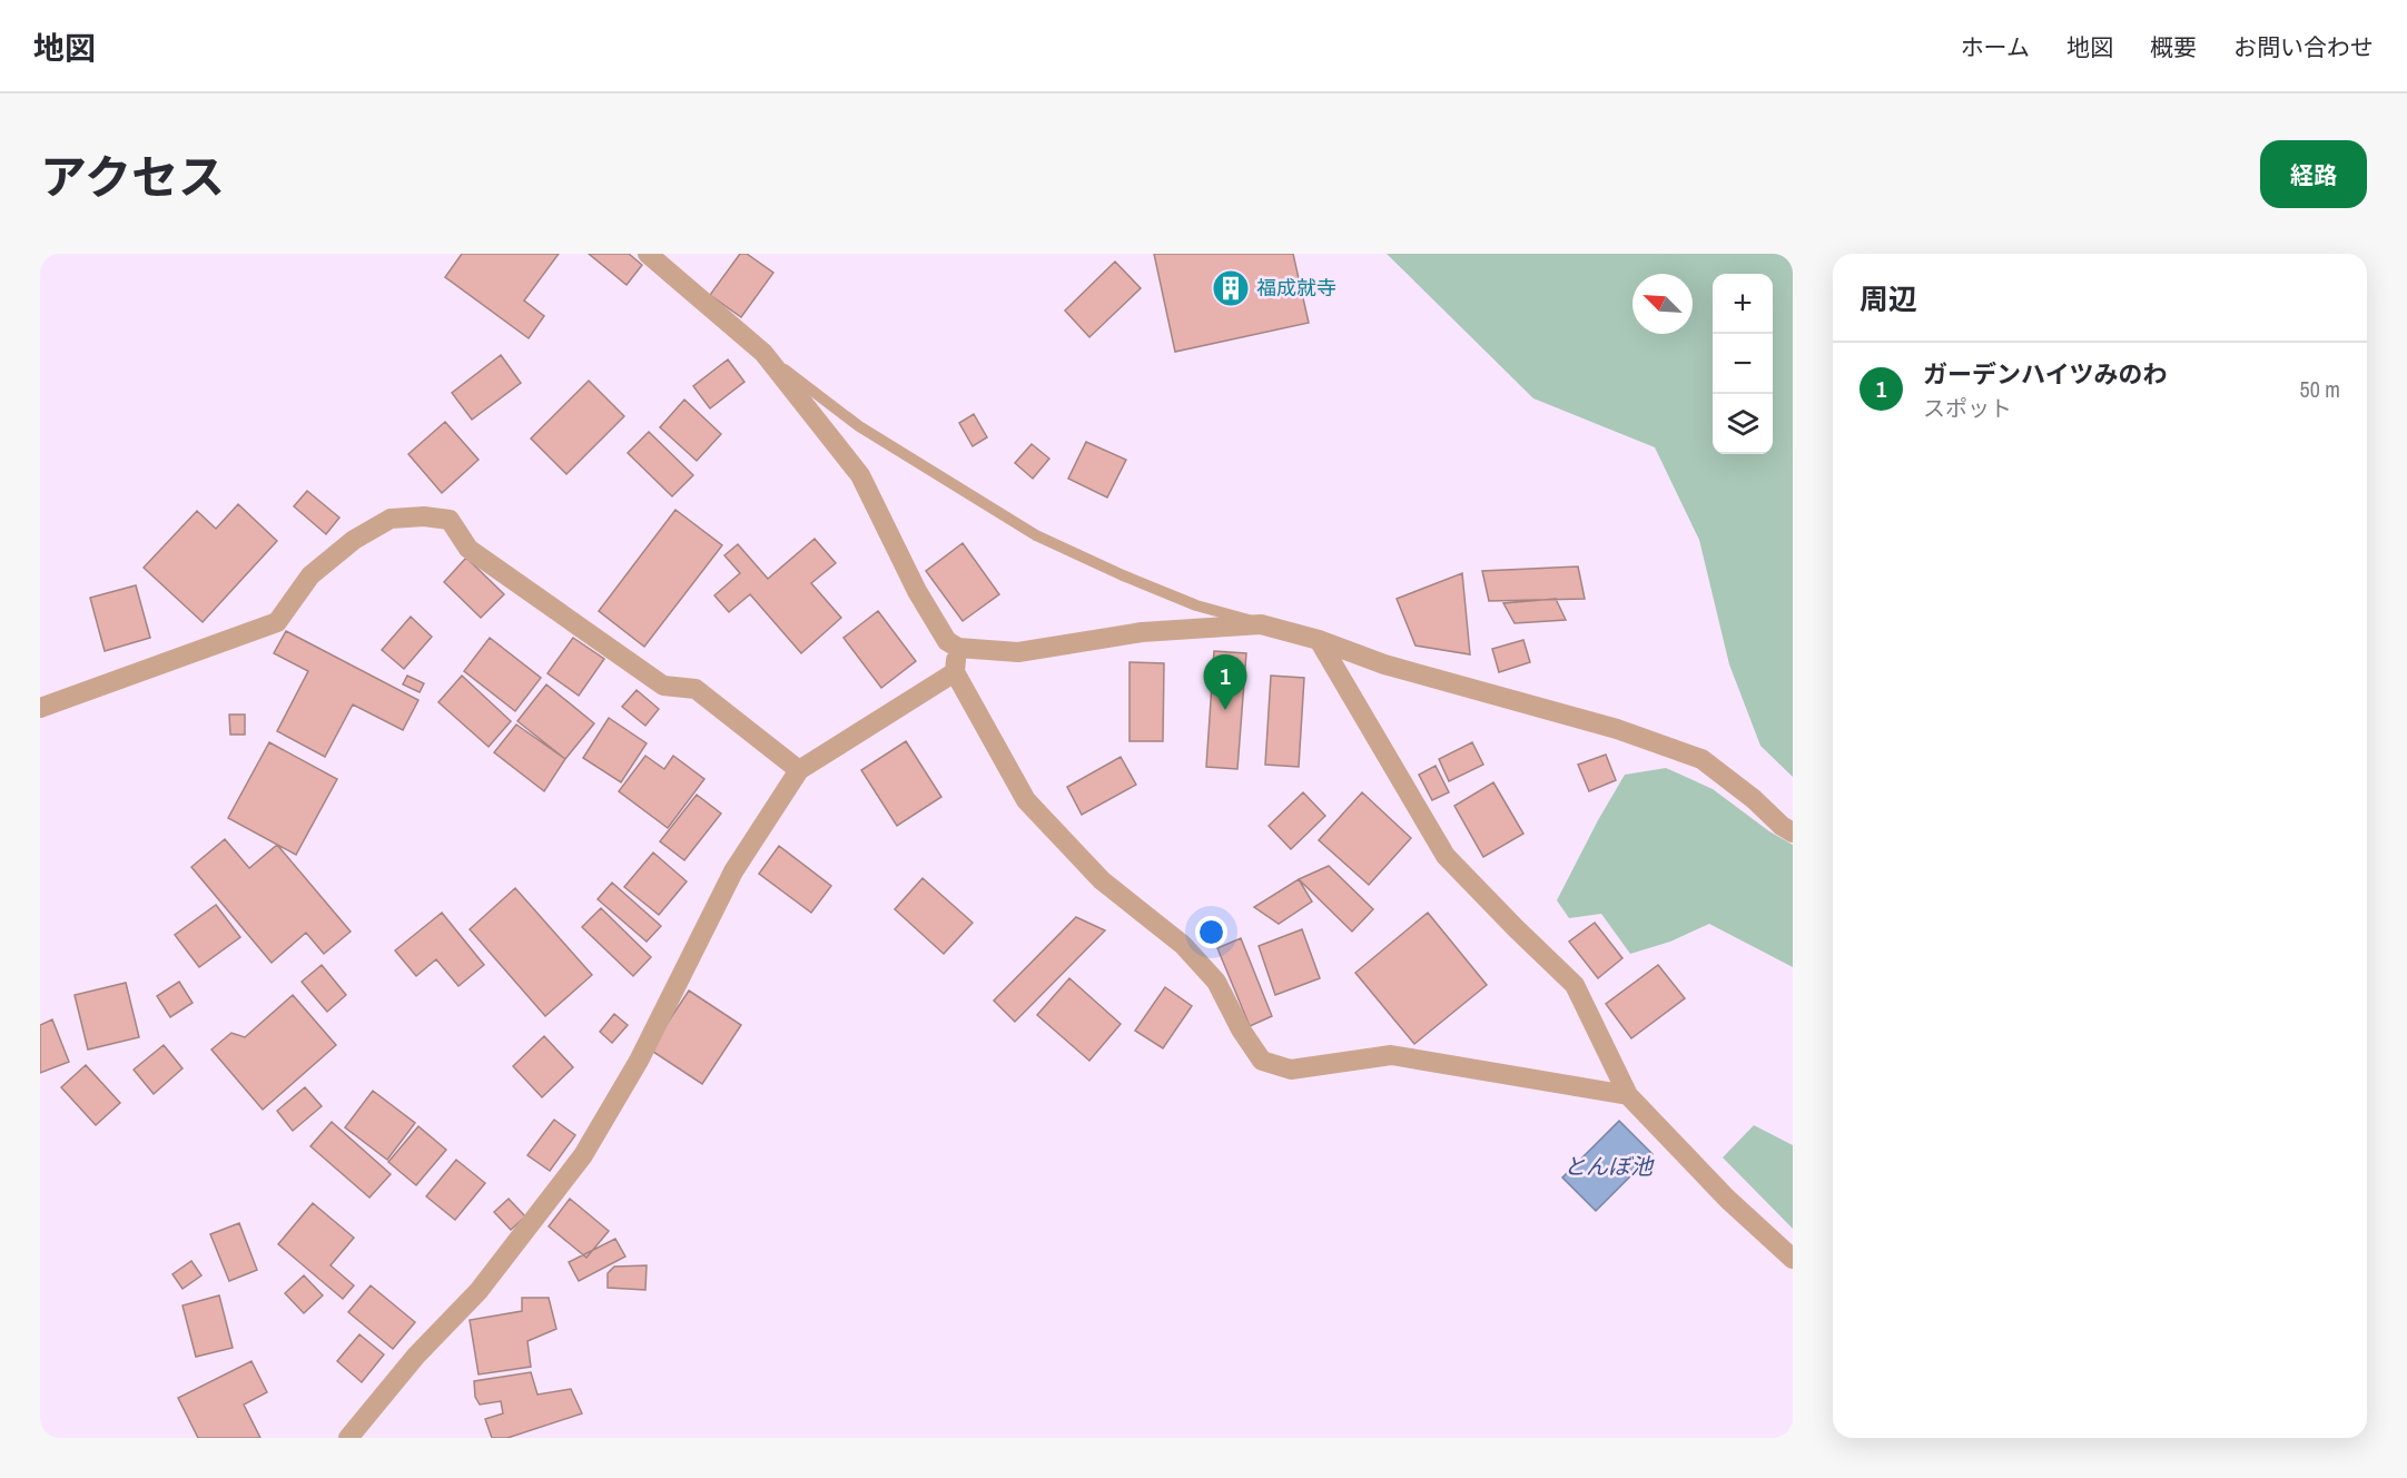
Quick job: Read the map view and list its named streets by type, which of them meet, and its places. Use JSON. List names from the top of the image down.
{
  "water": ["とんぼ池"],
  "places": {
    "building": ["福成就寺"]
  },
  "north": "top left",
  "page": {
    "header": "地図",
    "nav": [
      "ホーム",
      "地図",
      "概要",
      "お問い合わせ"
    ],
    "title": "アクセス",
    "buttons": "経路",
    "heading": "周辺",
    "map_buttons": ["+", "−"],
    "list": [
      {
        "mark": "1",
        "name": "ガーデンハイツみのわ",
        "note": "スポット",
        "value": "50 m"
      }
    ],
    "pins": "1"
  }
}
